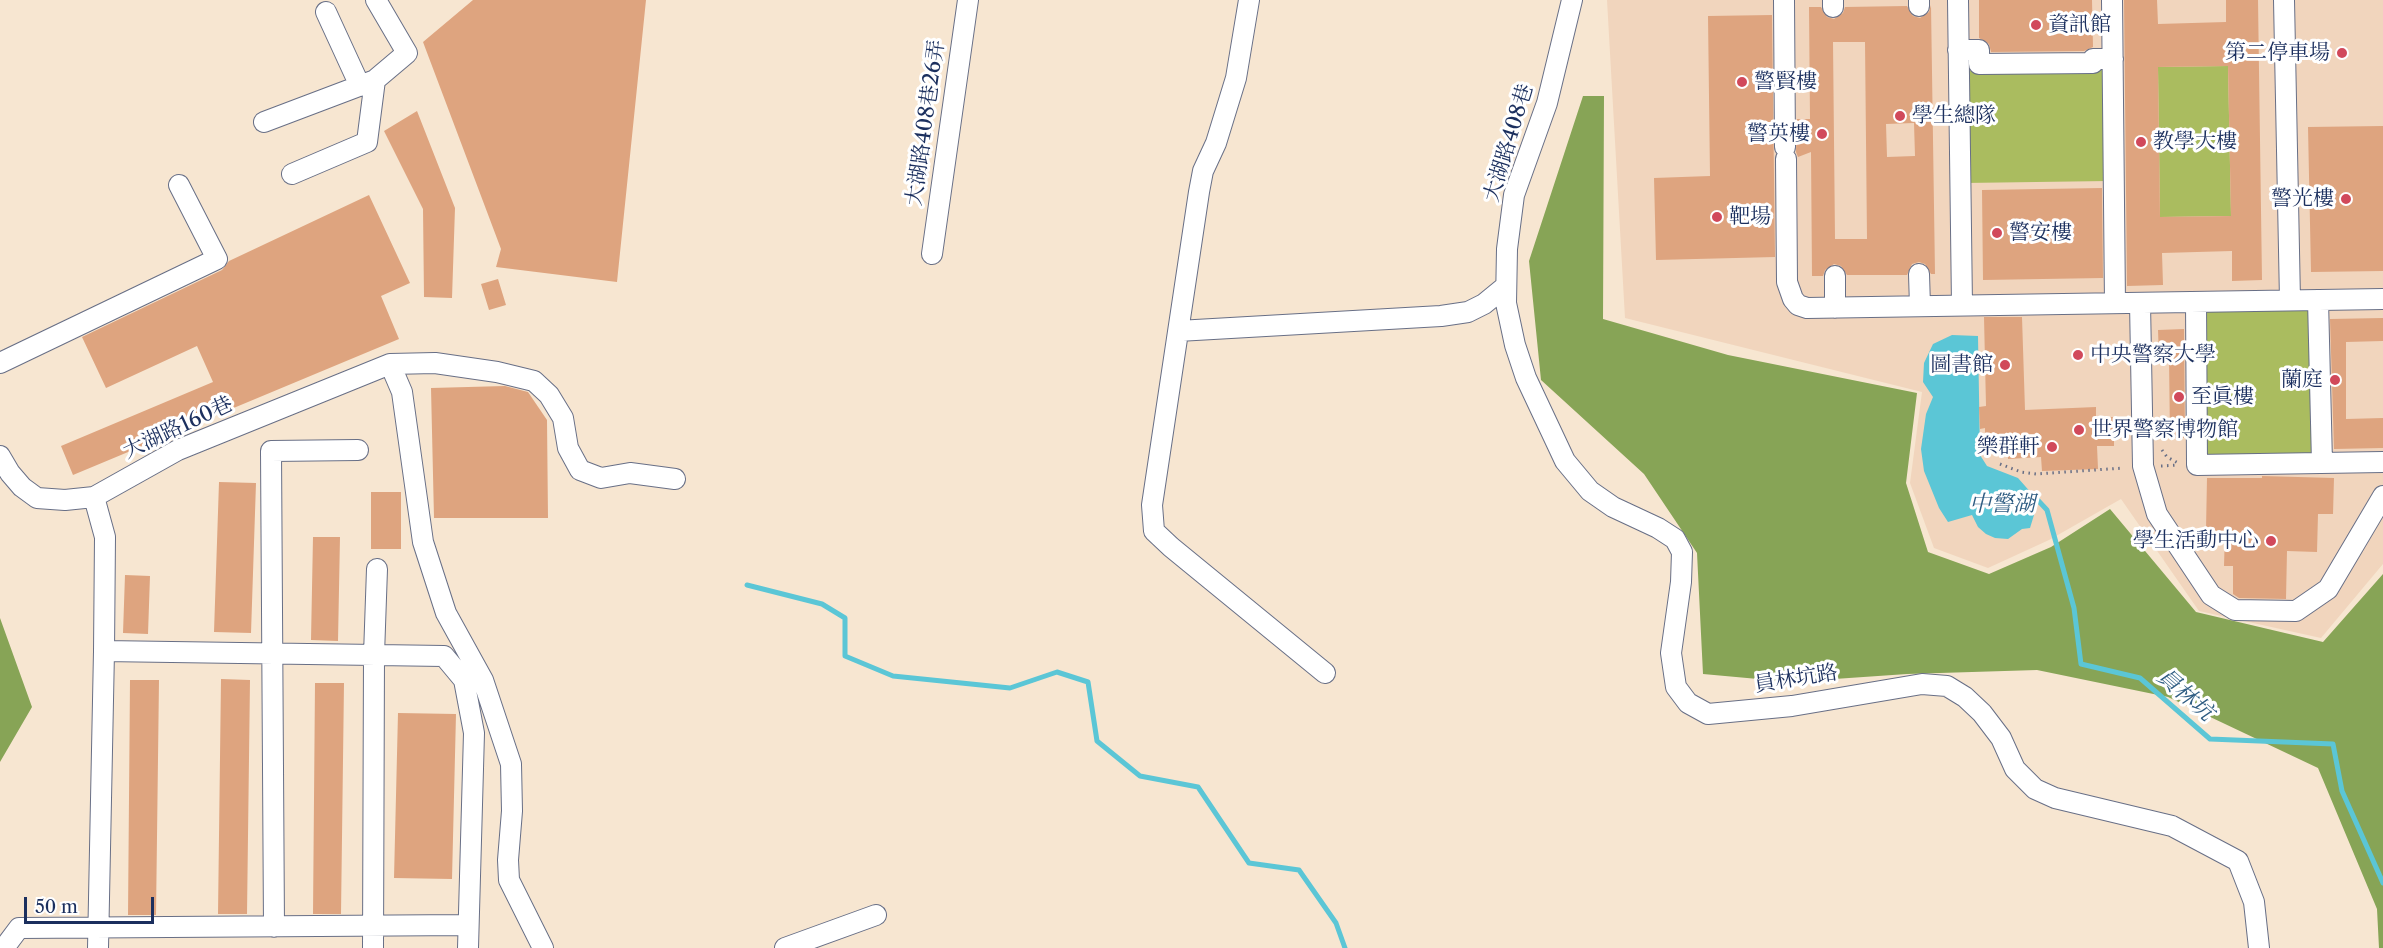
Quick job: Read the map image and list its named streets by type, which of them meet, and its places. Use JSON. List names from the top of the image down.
{
  "streets": {
    "street": [
      "大湖路408巷26弄",
      "大湖路408巷",
      "大湖路160巷",
      "員林坑路"
    ]
  },
  "crossings": [
    ["大湖路408巷", "員林坑路"]
  ],
  "water": ["中警湖", "員林坑"],
  "places": [
    "資訊館",
    "第二停車場",
    "警賢樓",
    "學生總隊",
    "警英樓",
    "教學大樓",
    "警光樓",
    "靶場",
    "警安樓",
    "中央警察大學",
    "圖書館",
    "蘭庭",
    "至眞樓",
    "世界警察博物館",
    "樂群軒",
    "學生活動中心"
  ],
  "scale_bar": "50 m"
}
